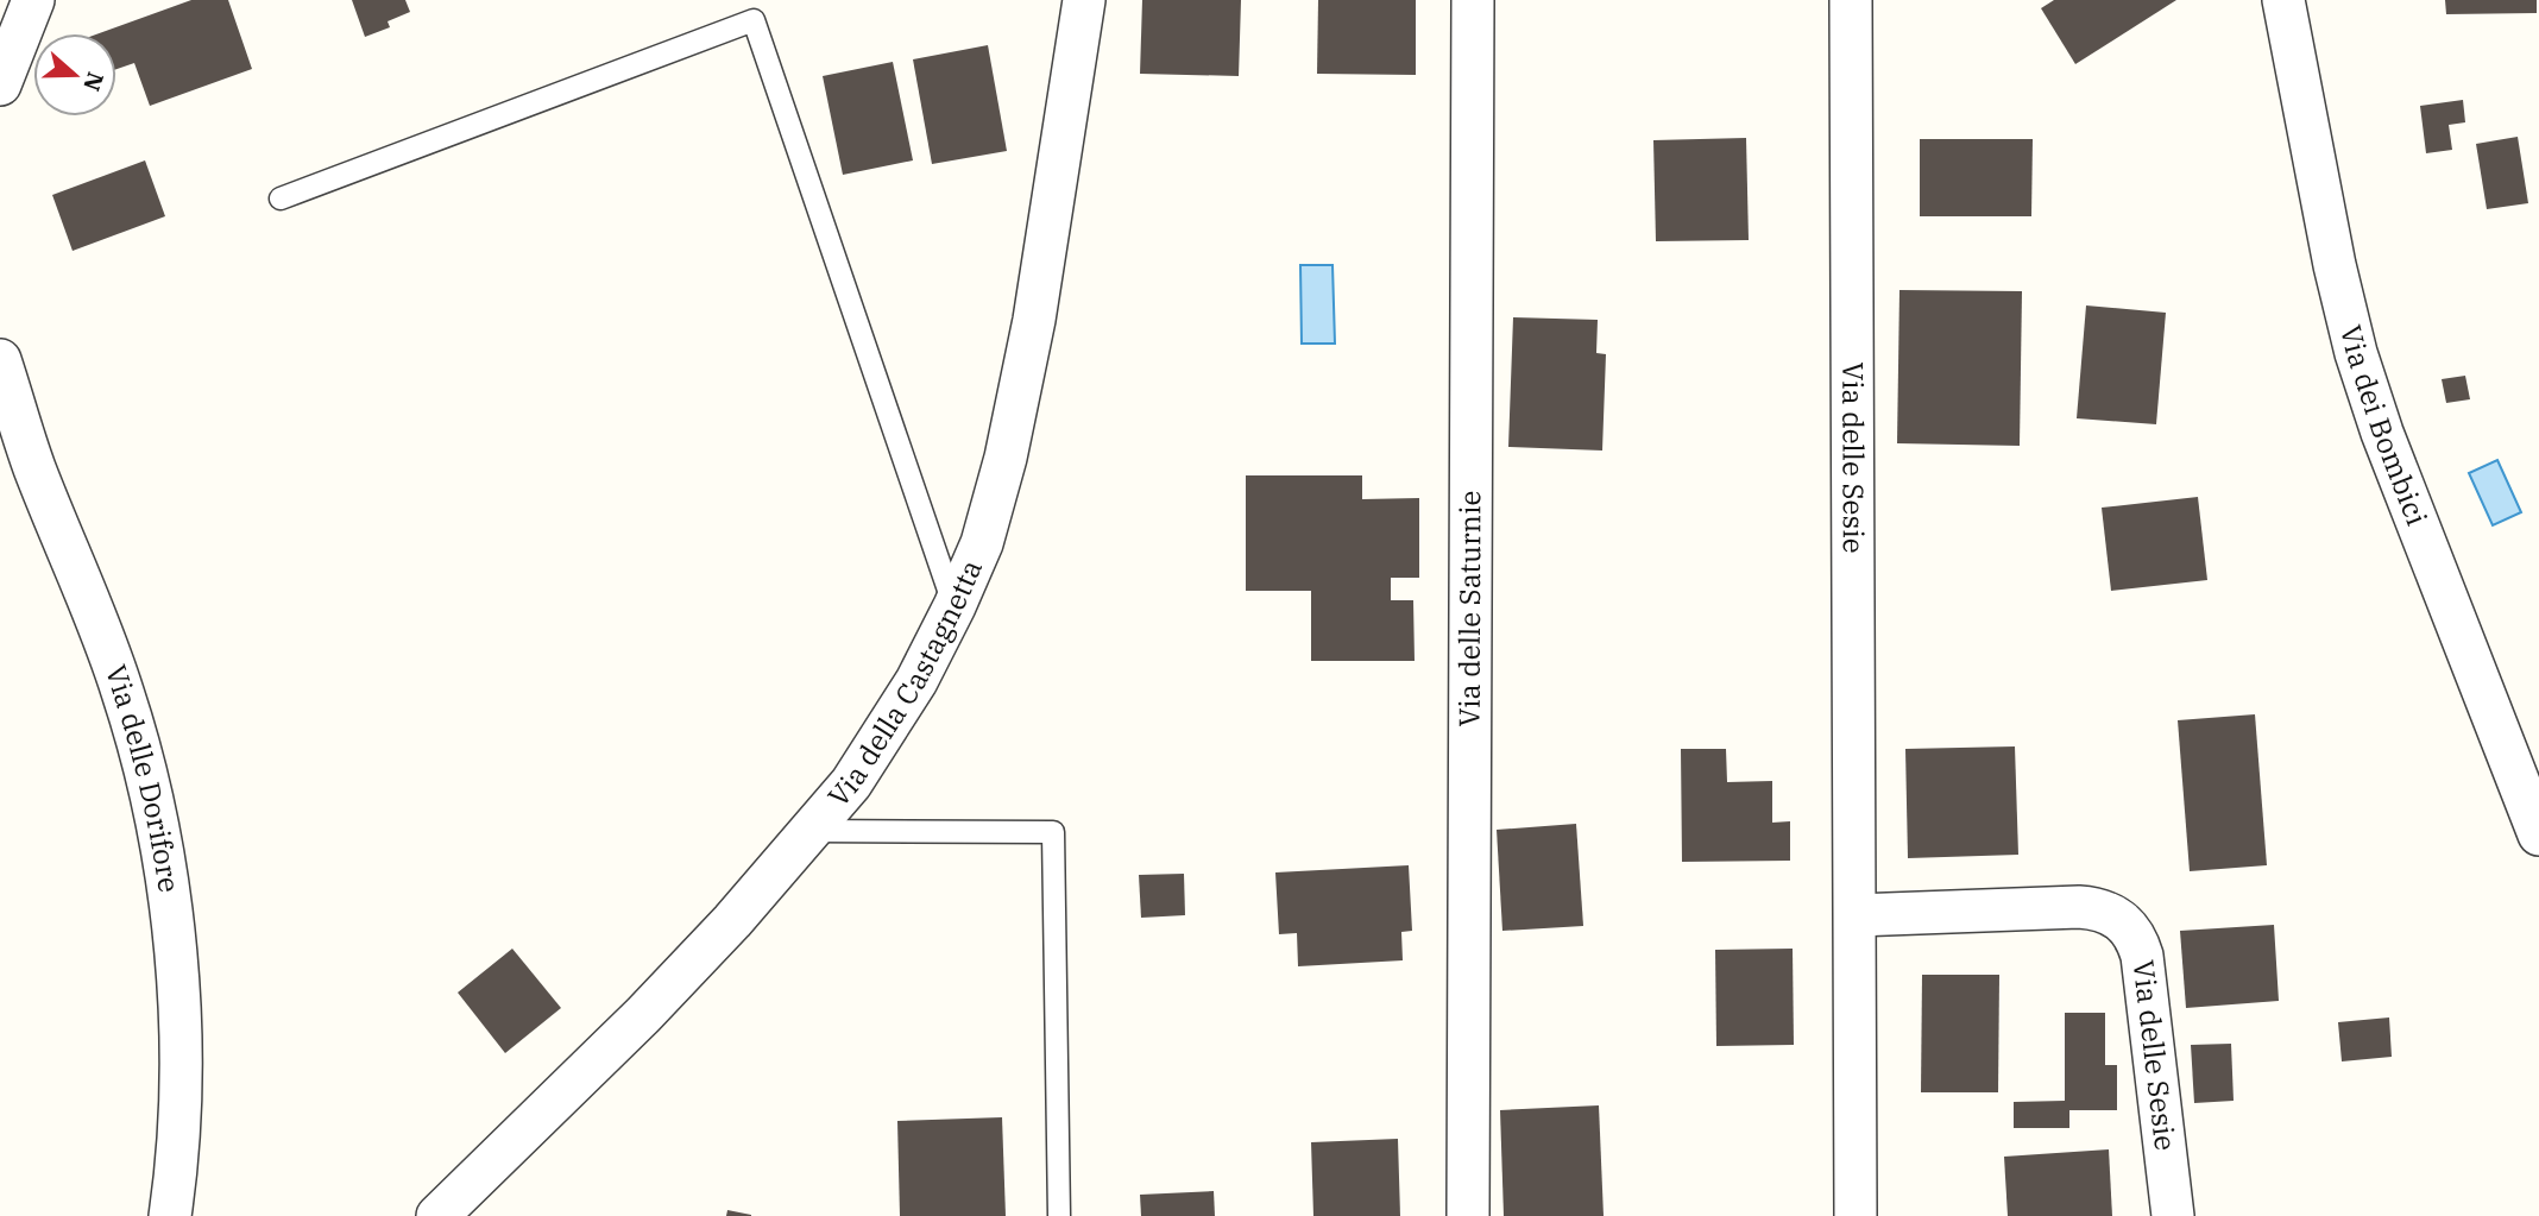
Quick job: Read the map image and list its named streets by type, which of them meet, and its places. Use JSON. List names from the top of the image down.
{
  "streets": {
    "street": [
      "Via dei Bombici",
      "Via delle Sesie",
      "Via delle Saturnie",
      "Via della Castagnetta",
      "Via delle Dorifore"
    ]
  },
  "north": "right"
}
